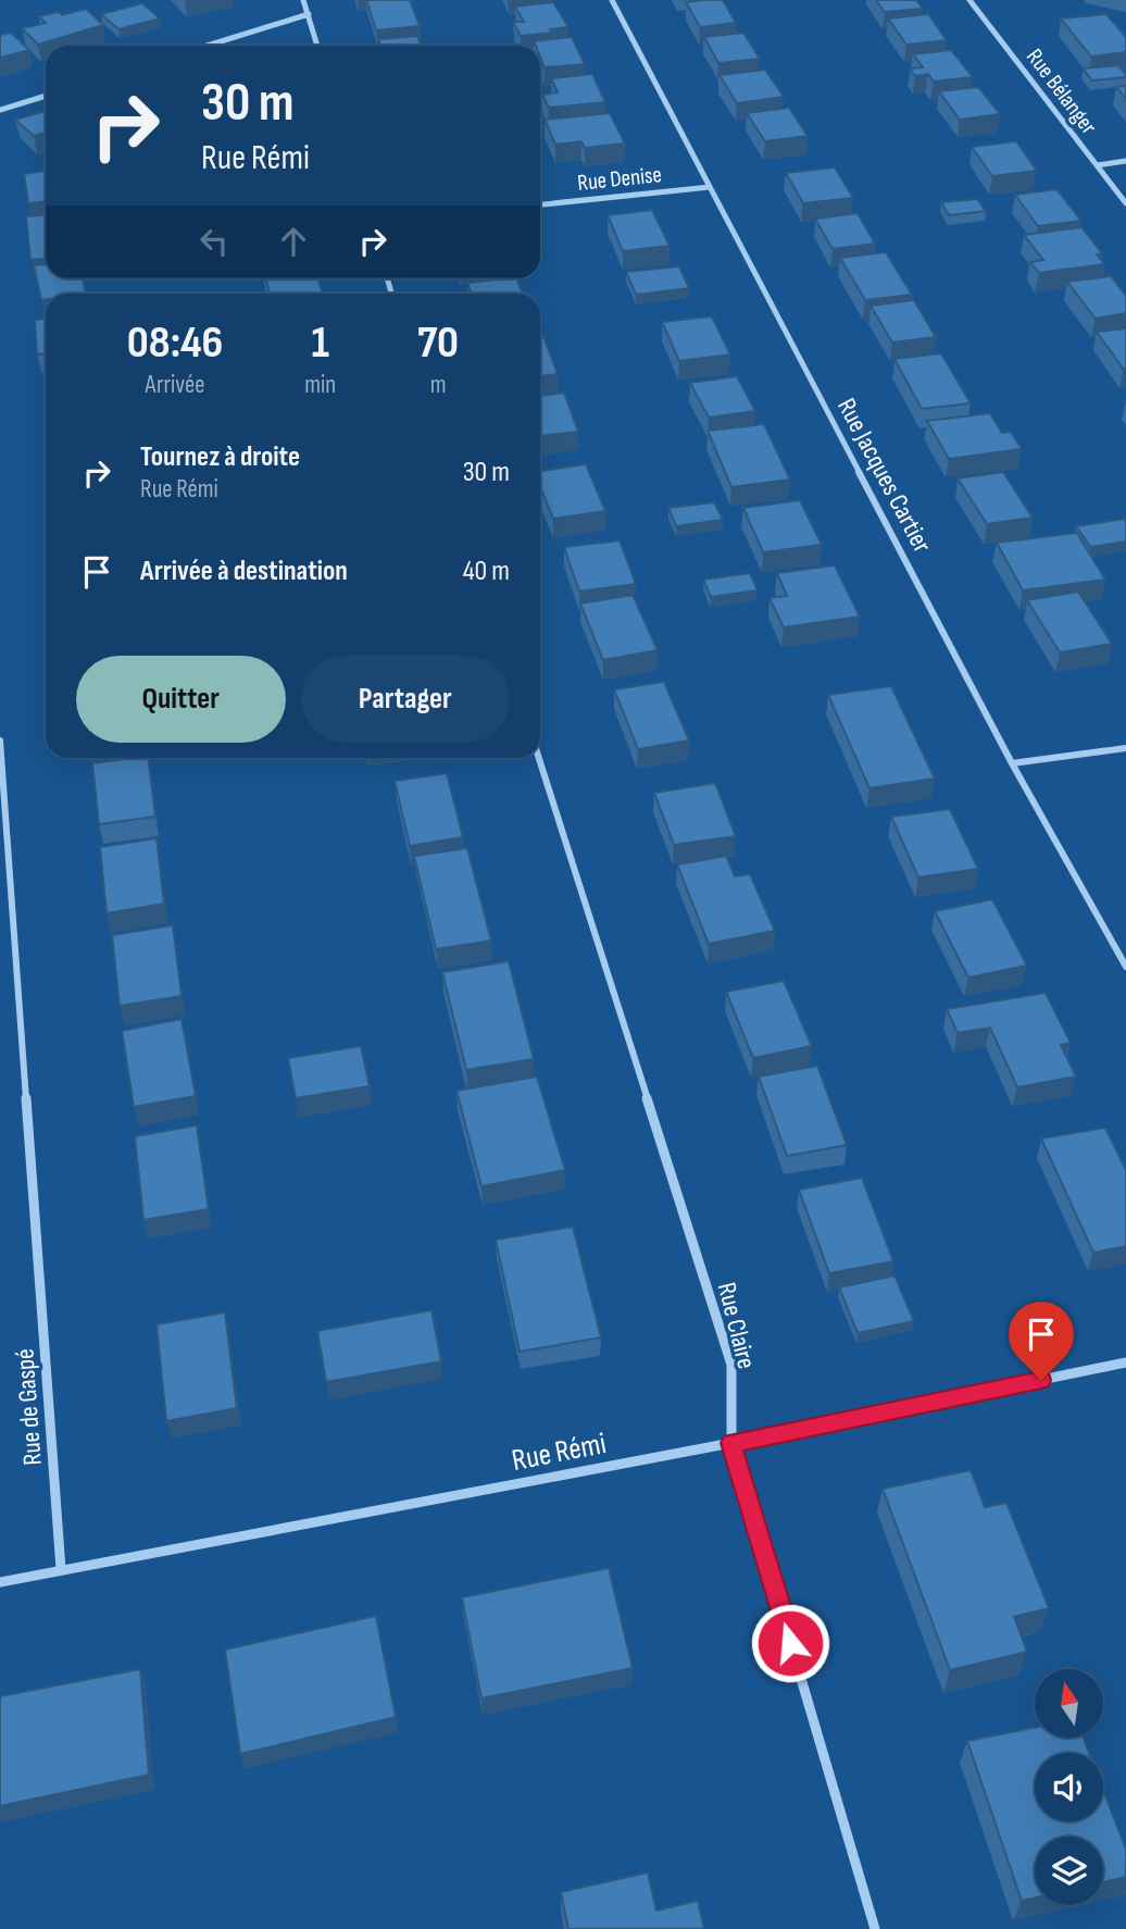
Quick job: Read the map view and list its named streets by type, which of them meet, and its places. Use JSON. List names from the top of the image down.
{
  "streets": {
    "street": [
      "Rue Bélanger",
      "Rue Denise",
      "Rue Jacques Cartier",
      "Rue Claire",
      "Rue de Gaspé",
      "Rue Rémi"
    ]
  },
  "crossings": [
    ["Rue Denise", "Rue Jacques Cartier"],
    ["Rue Claire", "Rue Rémi"],
    ["Rue de Gaspé", "Rue Rémi"]
  ],
  "north": "top",
  "page": {
    "turn": ["30 m", "Rue Rémi"],
    "eta": [
      "08:46",
      "Arrivée",
      "1",
      "min",
      "70",
      "m"
    ],
    "list": [
      {
        "name": "Tournez à droite",
        "note": "Rue Rémi",
        "value": "30 m"
      },
      {
        "name": "Arrivée à destination",
        "value": "40 m"
      }
    ],
    "buttons": ["Quitter", "Partager"]
  }
}
